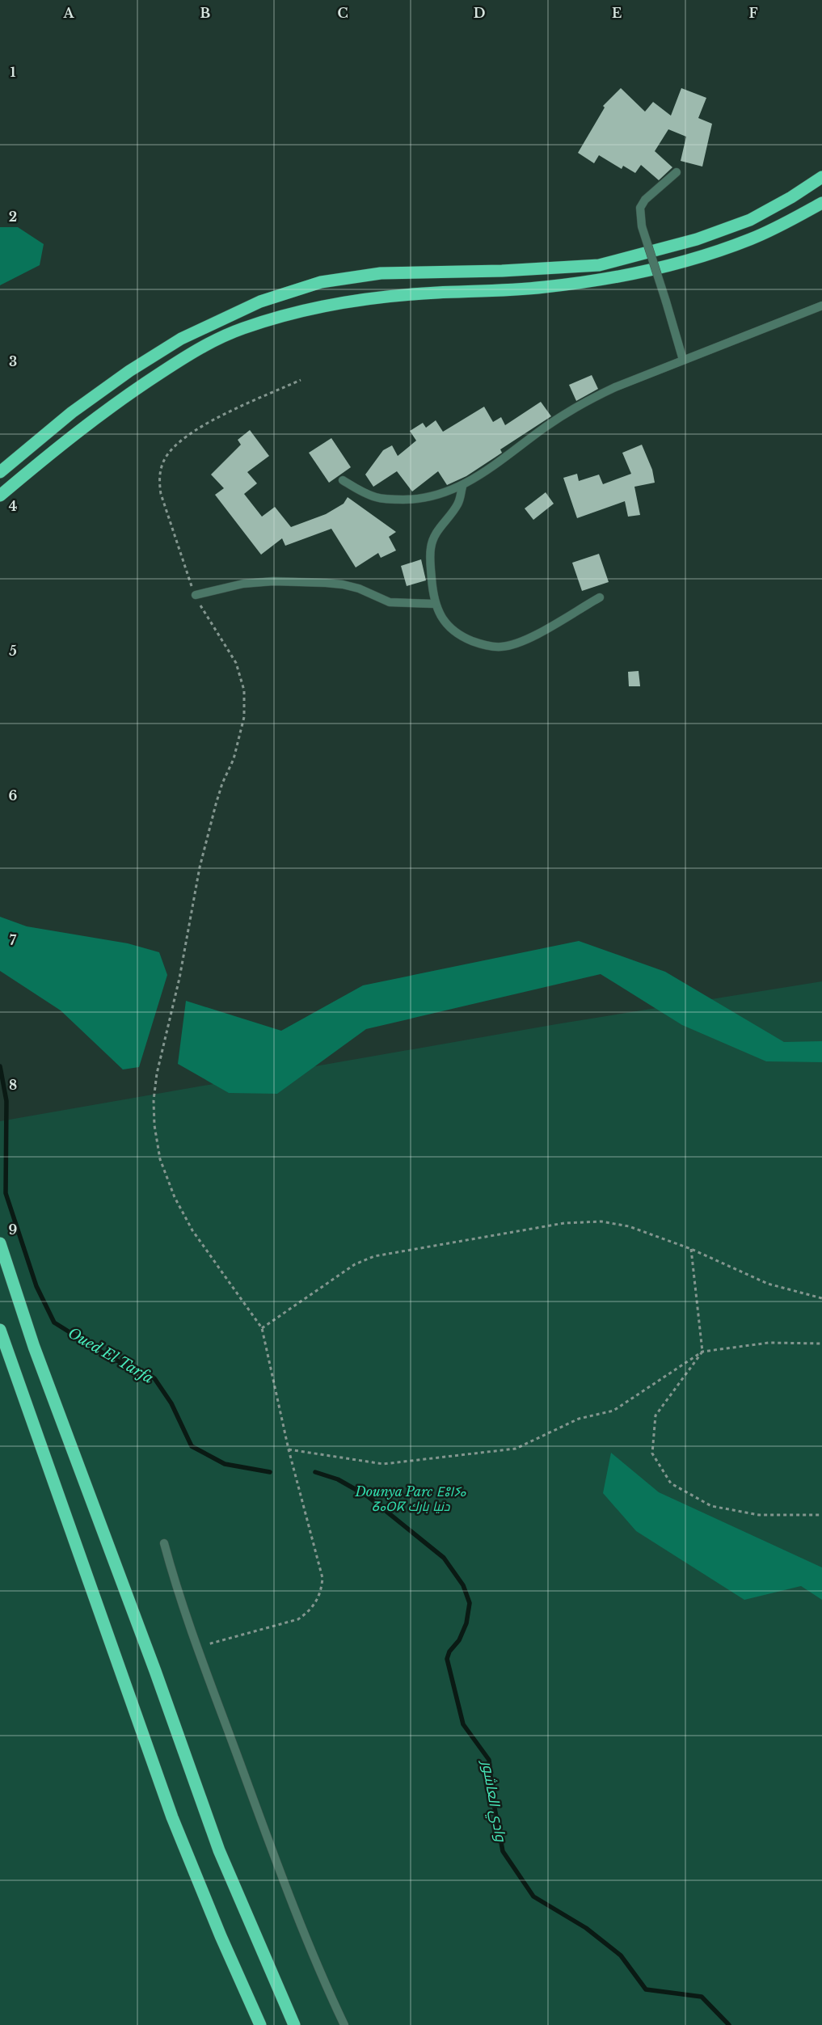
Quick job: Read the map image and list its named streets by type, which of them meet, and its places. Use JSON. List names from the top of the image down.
{
  "water": ["Oued El Tarfa", "وادي العاشور"],
  "parks": ["Dounya Parc ⴹⵓⵏⵢⴰ ⵒⴰⵔⴽ دنيا بارك"],
  "grid": {
    "columns": [
      "A",
      "B",
      "C",
      "D",
      "E",
      "F"
    ],
    "rows": [
      "1",
      "2",
      "3",
      "4",
      "5",
      "6",
      "7",
      "8",
      "9"
    ]
  }
}
